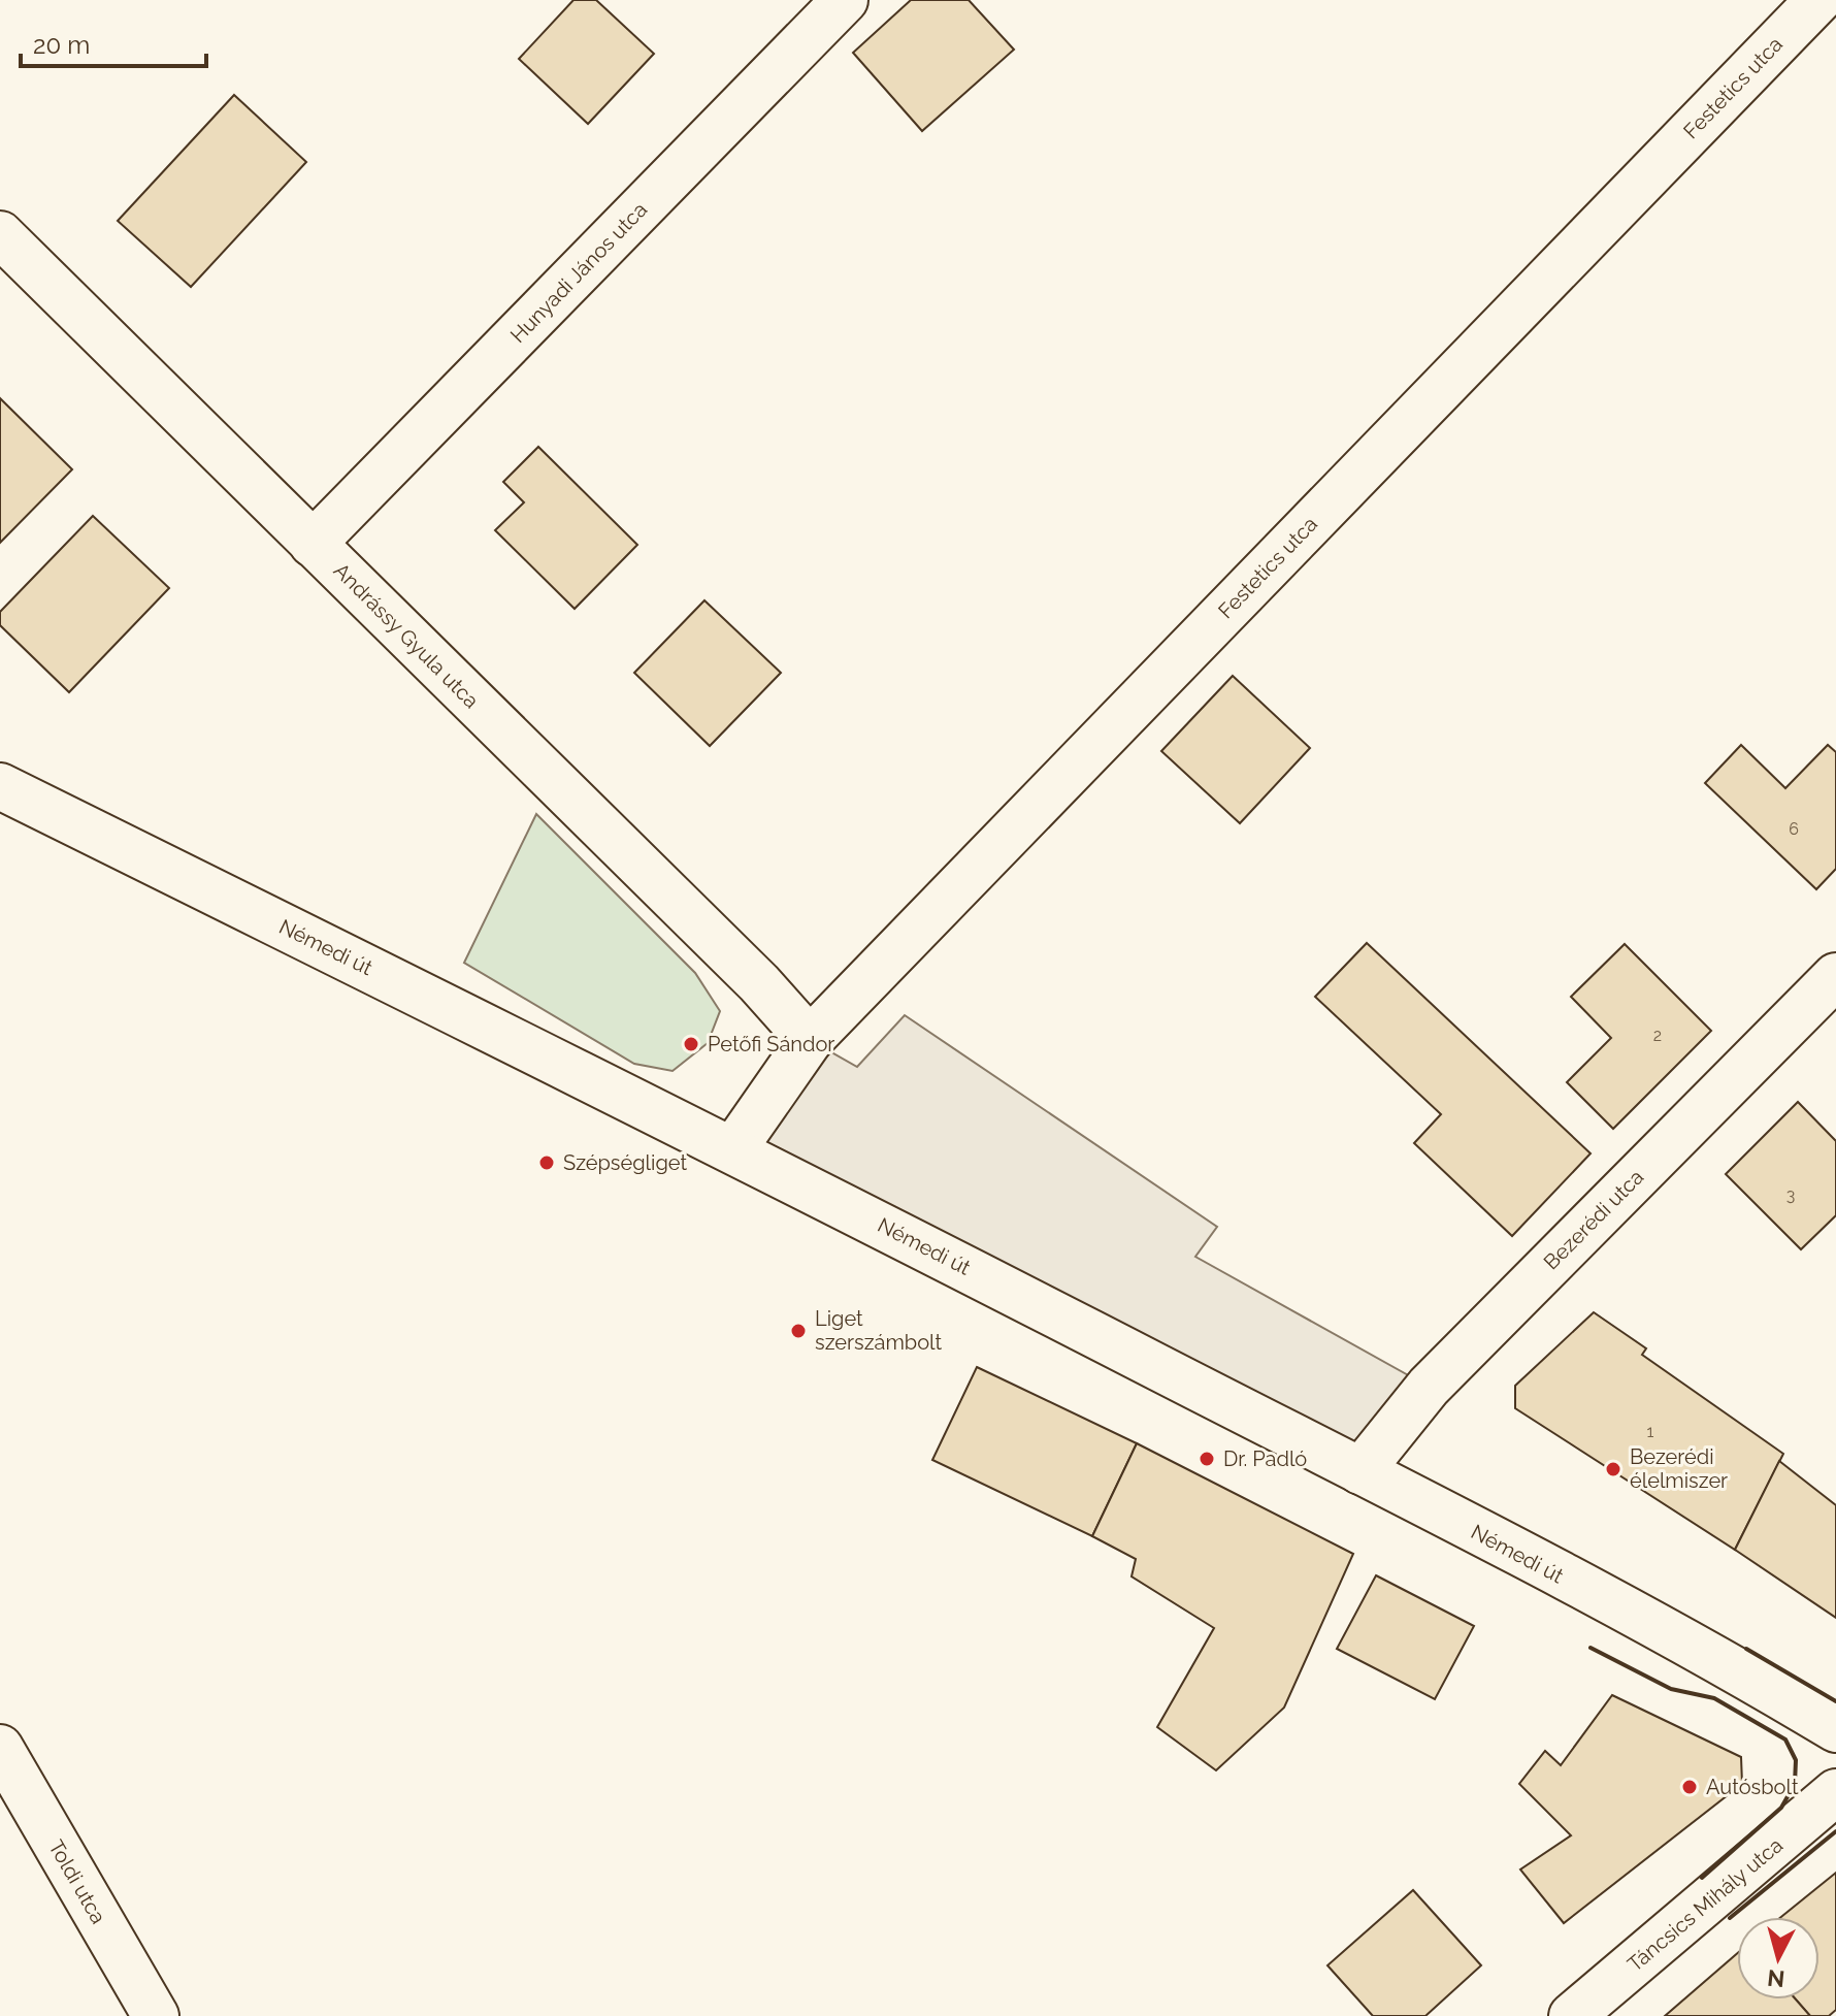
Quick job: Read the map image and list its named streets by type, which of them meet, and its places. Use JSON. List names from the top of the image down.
{
  "streets": {
    "street": [
      "Festetics utca",
      "Hunyadi János utca",
      "Andrássy Gyula utca",
      "Némedi út",
      "Bezerédi utca",
      "Toldi utca",
      "Táncsics Mihály utca"
    ]
  },
  "crossings": [
    ["Festetics utca", "Andrássy Gyula utca"],
    ["Festetics utca", "Némedi út"],
    ["Hunyadi János utca", "Andrássy Gyula utca"],
    ["Némedi út", "Bezerédi utca"]
  ],
  "places": [
    "Petőfi Sándor",
    "Szépségliget",
    "Liget szerszámbolt",
    "Dr. Padló",
    "Bezerédi élelmiszer",
    "Autósbolt"
  ],
  "house_numbers": [
    "6",
    "2",
    "3",
    "1"
  ],
  "scale_bar": "20 m",
  "north": "bottom"
}
